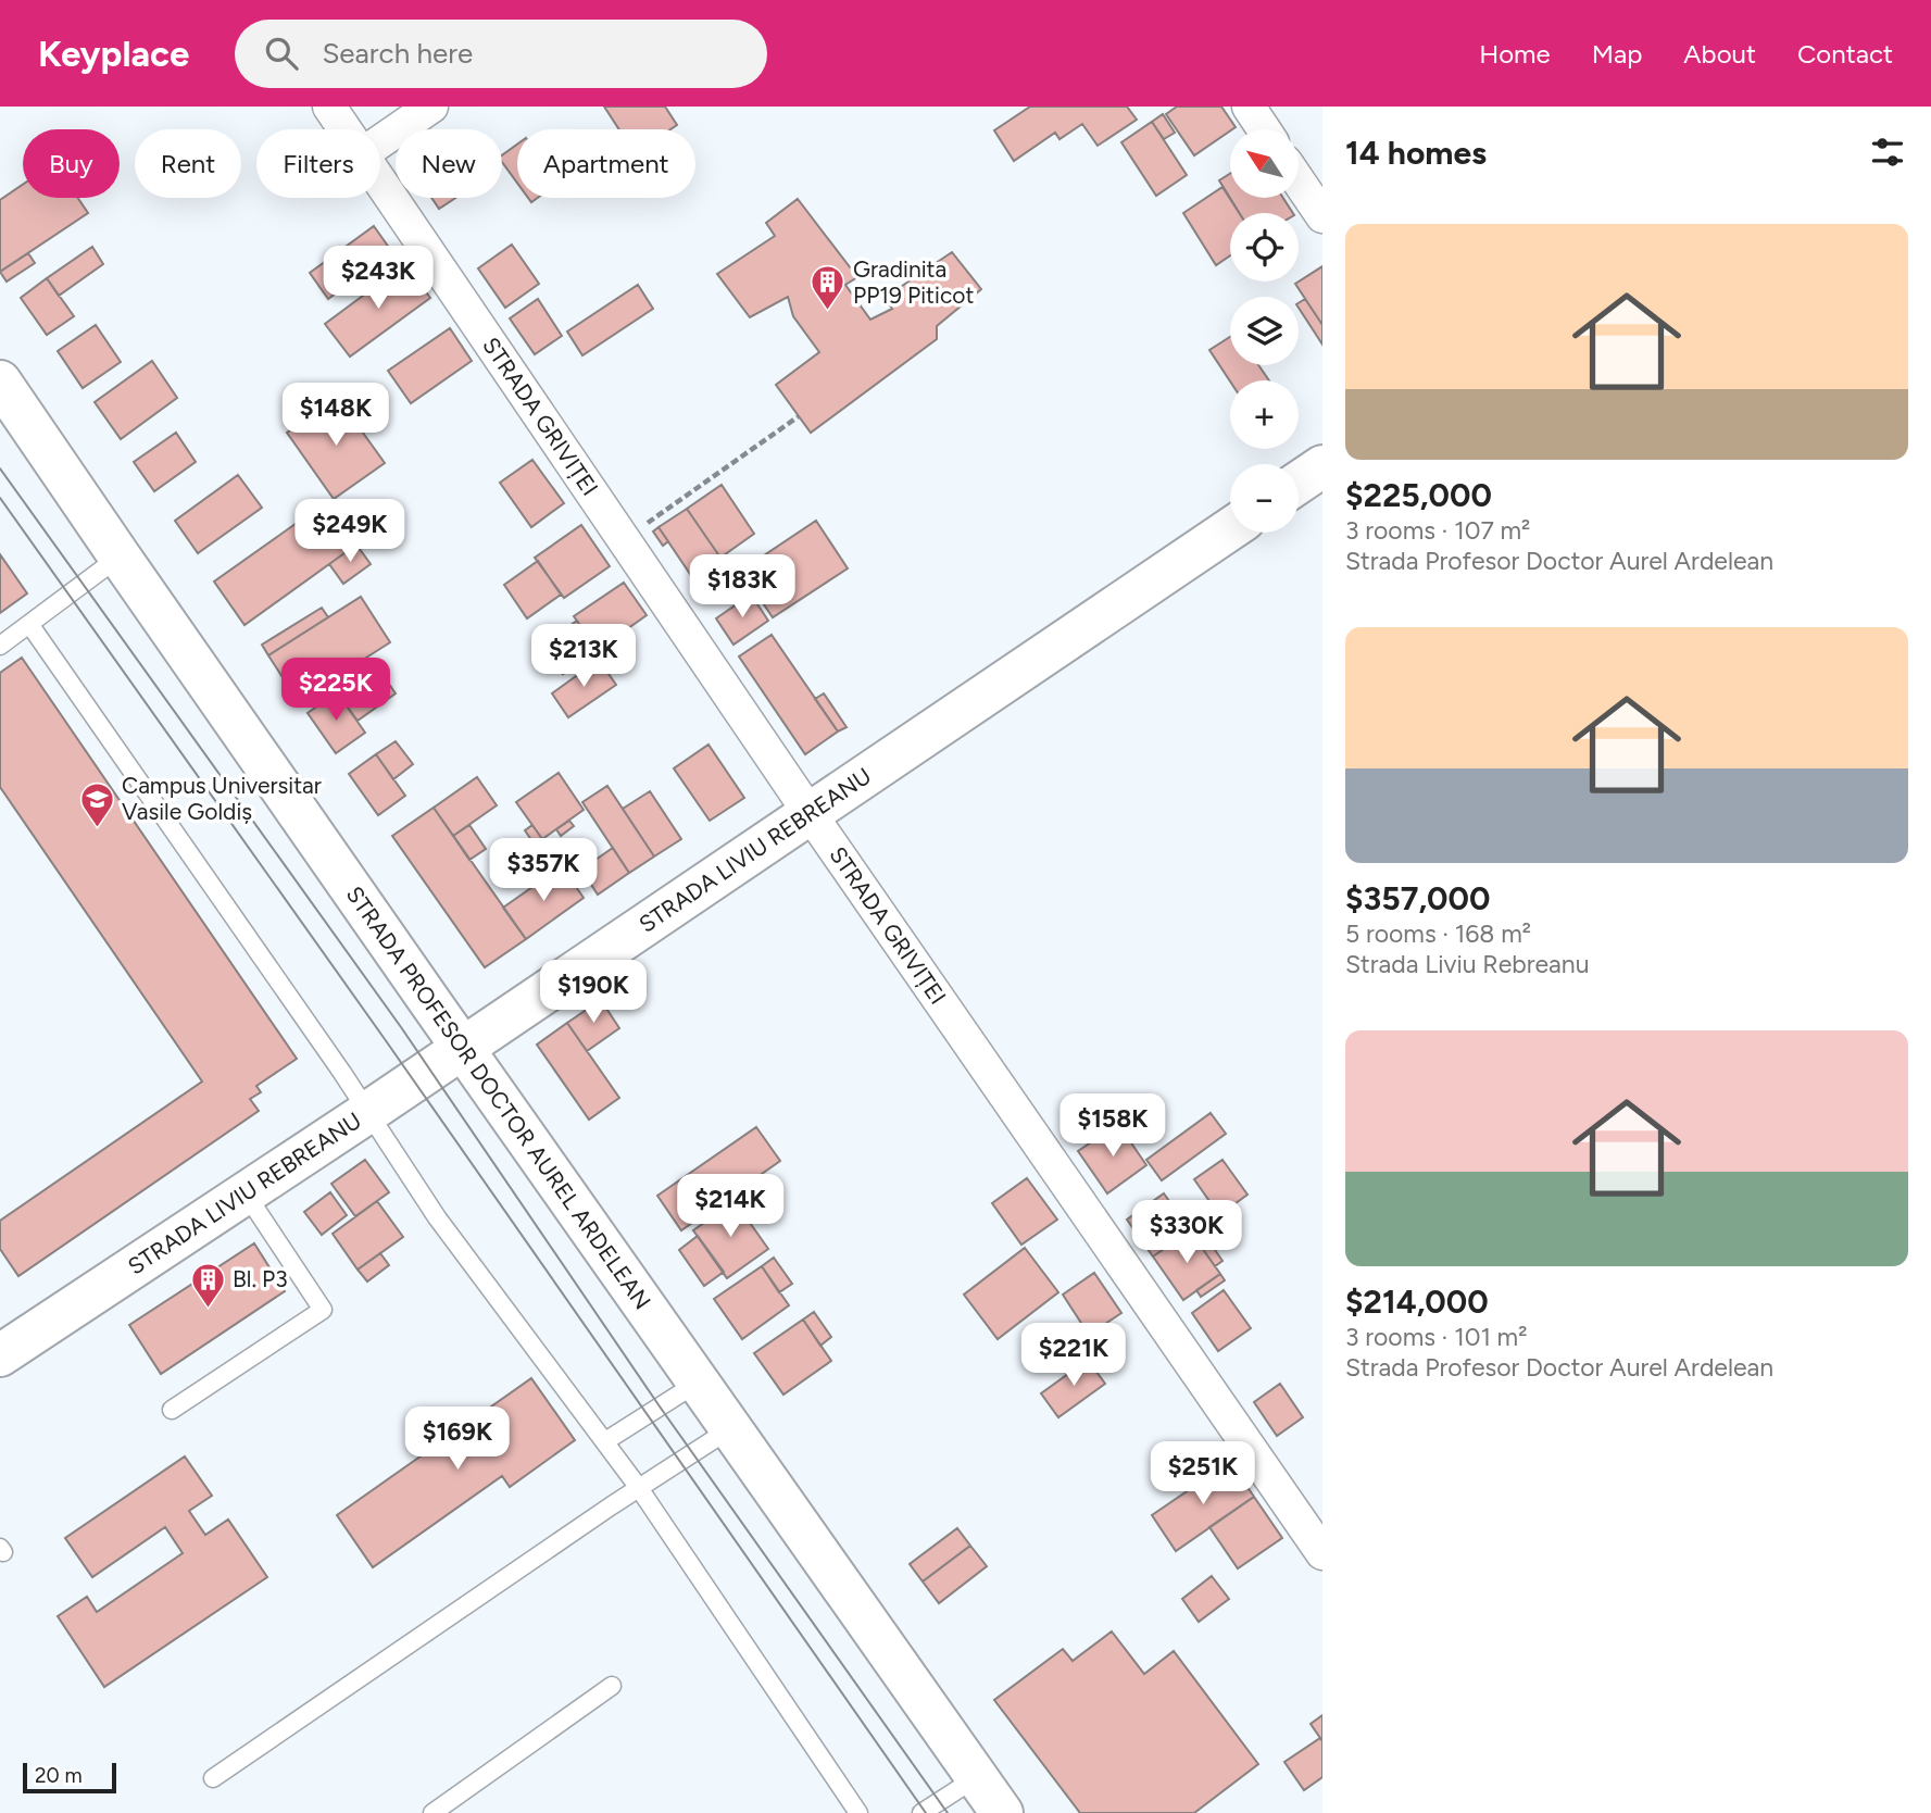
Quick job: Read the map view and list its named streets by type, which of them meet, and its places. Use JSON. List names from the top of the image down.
{
  "streets": {
    "main road": ["STRADA LIVIU REBREANU", "STRADA PROFESOR DOCTOR AUREL ARDELEAN"],
    "street": ["STRADA GRIVIȚEI"]
  },
  "crossings": [
    ["STRADA GRIVIȚEI", "STRADA LIVIU REBREANU"],
    ["STRADA LIVIU REBREANU", "STRADA PROFESOR DOCTOR AUREL ARDELEAN"]
  ],
  "places": {
    "building": ["Gradinita PP19 Piticot", "Bl. P3"],
    "school or university": ["Campus Universitar Vasile Goldiș"]
  },
  "scale_bar": "20 m",
  "north": "top left",
  "page": {
    "header": "Keyplace",
    "search": "Search here",
    "nav": [
      "Home",
      "Map",
      "About",
      "Contact"
    ],
    "heading": "14 homes",
    "map_buttons": ["+", "−"],
    "chip": [
      "Buy",
      "Rent",
      "Filters",
      "New",
      "Apartment"
    ],
    "list": [
      {
        "name": "$225,000",
        "note": "3 rooms · 107 m² · Strada Profesor Doctor Aurel Ardelean"
      },
      {
        "name": "$357,000",
        "note": "5 rooms · 168 m² · Strada Liviu Rebreanu"
      },
      {
        "name": "$214,000",
        "note": "3 rooms · 101 m² · Strada Profesor Doctor Aurel Ardelean"
      }
    ],
    "price": [
      "$243K",
      "$148K",
      "$249K",
      "$183K",
      "$213K",
      "$225K",
      "$357K",
      "$190K",
      "$158K",
      "$214K",
      "$330K",
      "$221K",
      "$169K",
      "$251K"
    ],
    "scale": "20 m"
  }
}
